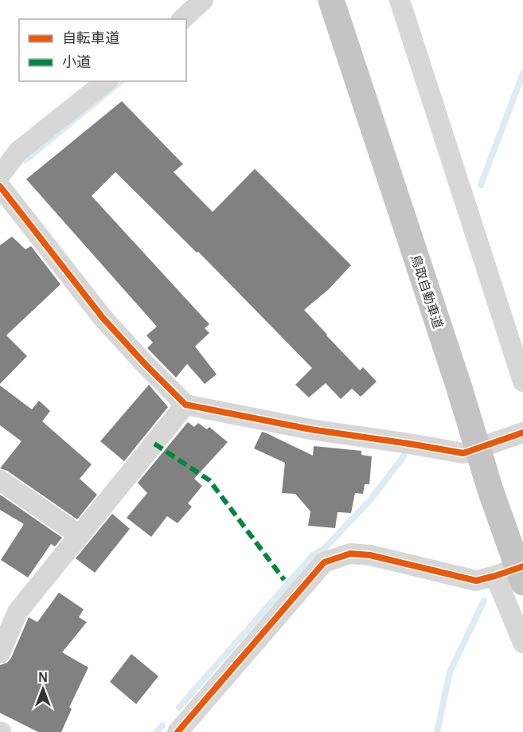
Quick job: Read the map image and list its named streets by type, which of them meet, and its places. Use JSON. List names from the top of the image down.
{
  "streets": {
    "highway": ["鳥取自動車道"]
  },
  "legend": ["自転車道", "小道"],
  "north": "top"
}
